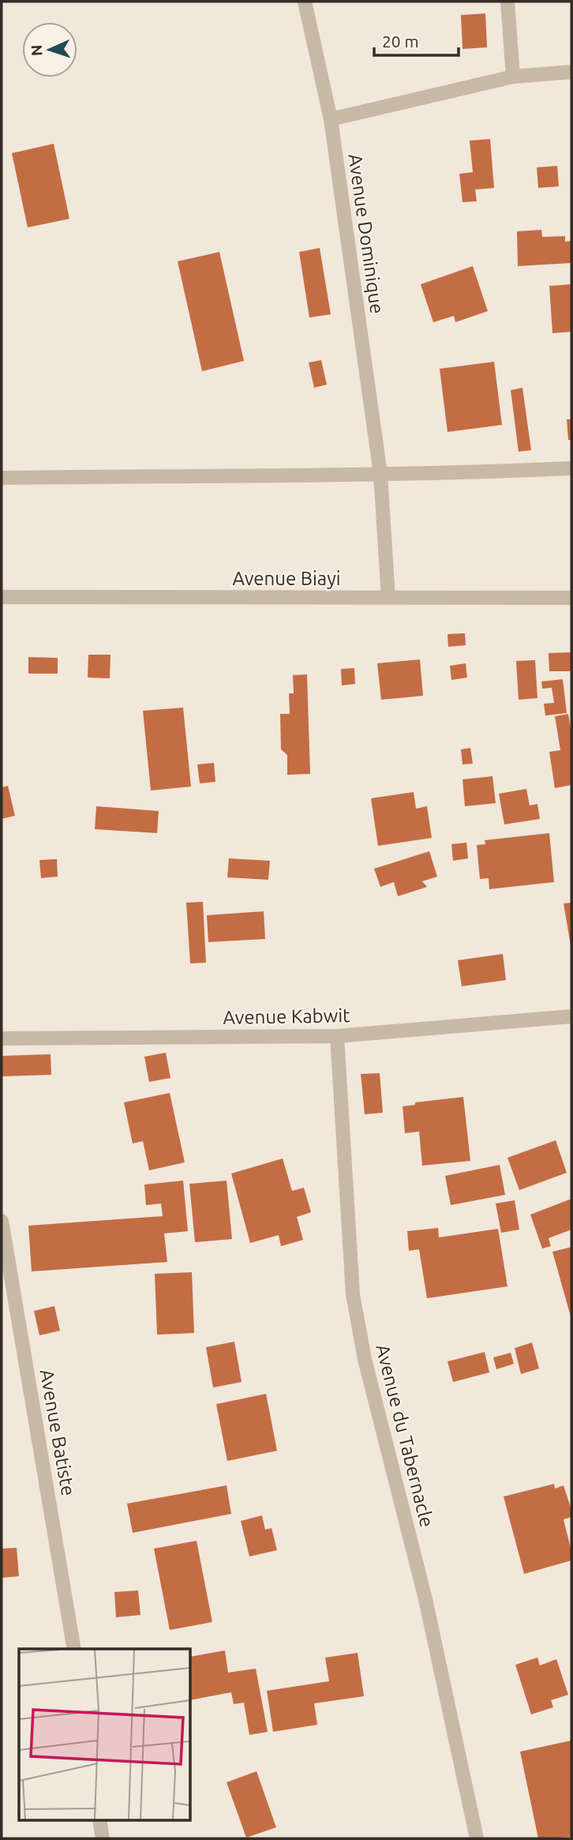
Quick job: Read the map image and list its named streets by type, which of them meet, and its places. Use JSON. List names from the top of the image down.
{
  "streets": {
    "street": [
      "Avenue Dominique",
      "Avenue Biayi",
      "Avenue Kabwit",
      "Avenue Batiste",
      "Avenue du Tabernacle"
    ]
  },
  "crossings": [
    ["Avenue Dominique", "Avenue Biayi"],
    ["Avenue Kabwit", "Avenue du Tabernacle"]
  ],
  "scale_bar": "20 m",
  "north": "left"
}
